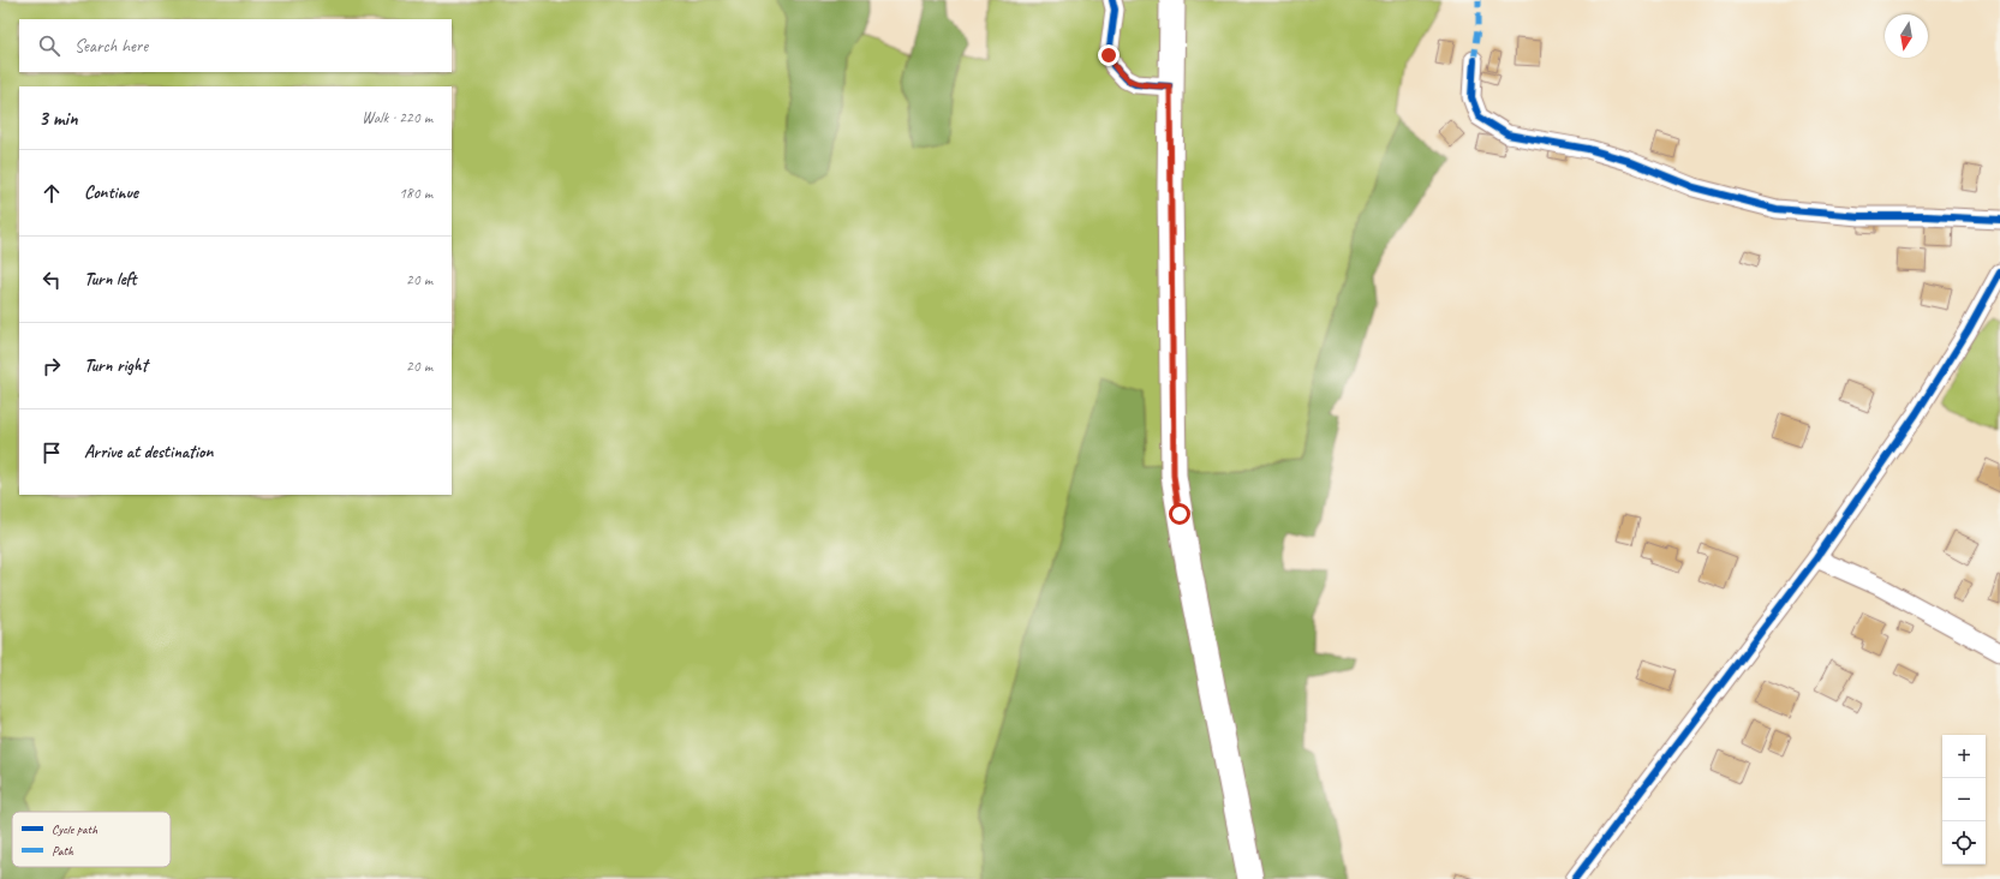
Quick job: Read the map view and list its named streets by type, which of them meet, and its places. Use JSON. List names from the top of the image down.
{
  "legend": ["Cycle path", "Path"],
  "north": "bottom",
  "page": {
    "search": "Search here",
    "heading": ["3 min", "Walk · 220 m"],
    "list": [
      ["Continue", "180 m"],
      ["Turn left", "20 m"],
      ["Turn right", "20 m"],
      "Arrive at destination"
    ],
    "map_buttons": ["+", "−"]
  }
}
